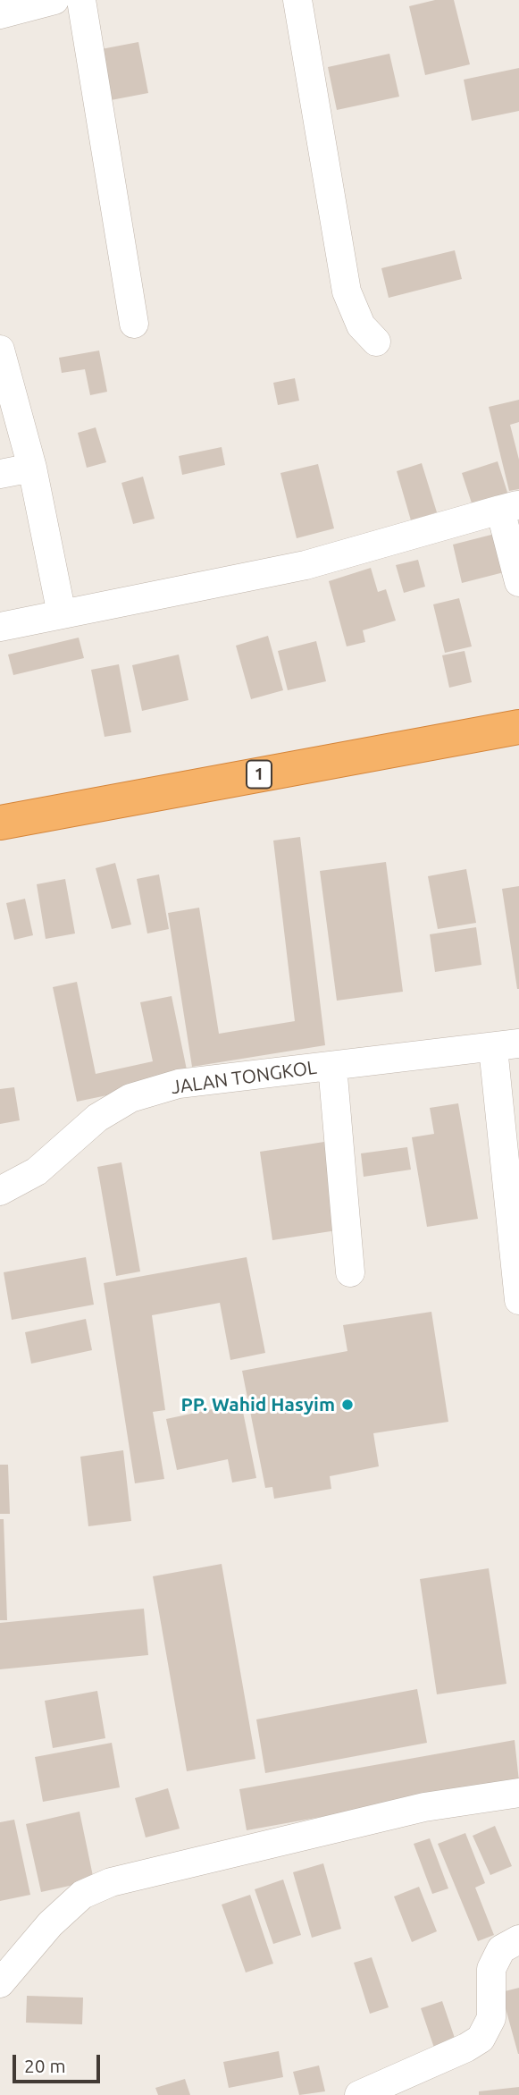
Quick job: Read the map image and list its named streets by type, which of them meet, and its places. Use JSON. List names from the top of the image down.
{
  "streets": {
    "highway": ["1"],
    "street": ["JALAN TONGKOL"]
  },
  "places": ["PP. Wahid Hasyim"],
  "scale_bar": "20 m"
}
